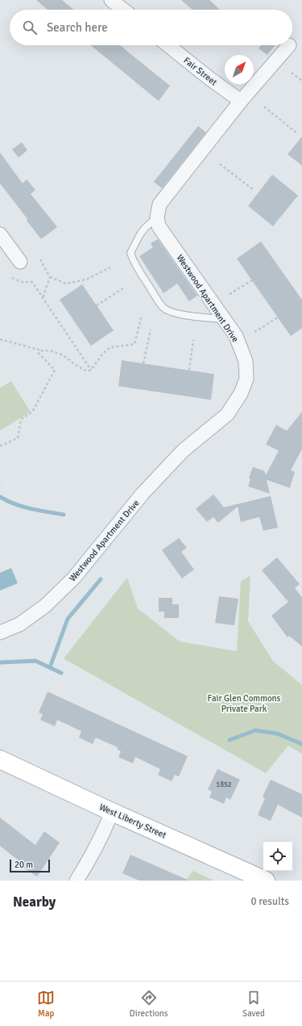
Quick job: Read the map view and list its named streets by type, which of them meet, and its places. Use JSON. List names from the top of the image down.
{
  "streets": {
    "main road": ["West Liberty Street"],
    "street": ["Fair Street", "Westwood Apartment Drive"]
  },
  "parks": ["Fair Glen Commons Private Park"],
  "house_numbers": ["1852"],
  "scale_bar": "20 m",
  "north": "top right",
  "page": {
    "search": "Search here",
    "scale": "20 m",
    "heading": ["Nearby", "0 results"],
    "nav": ["Map", "Directions", "Saved"]
  }
}
